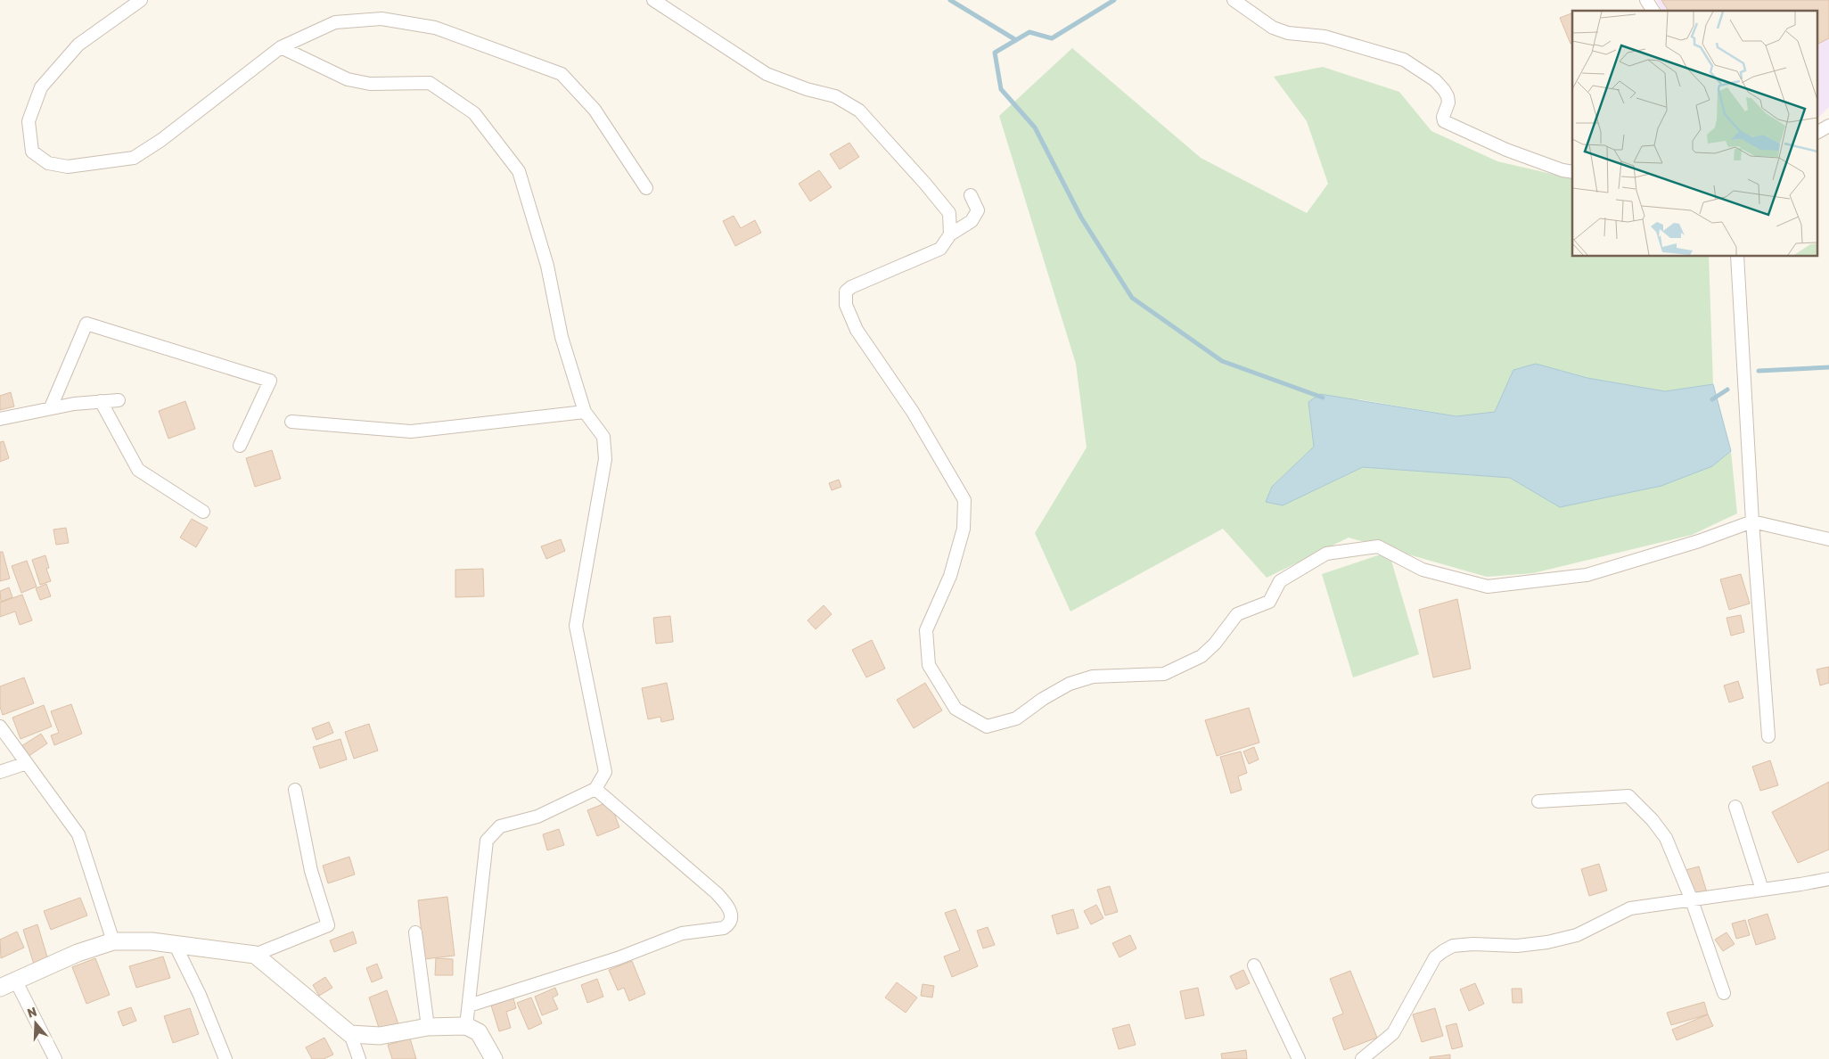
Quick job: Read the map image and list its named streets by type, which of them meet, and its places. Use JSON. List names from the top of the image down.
{
  "north": "top"
}
